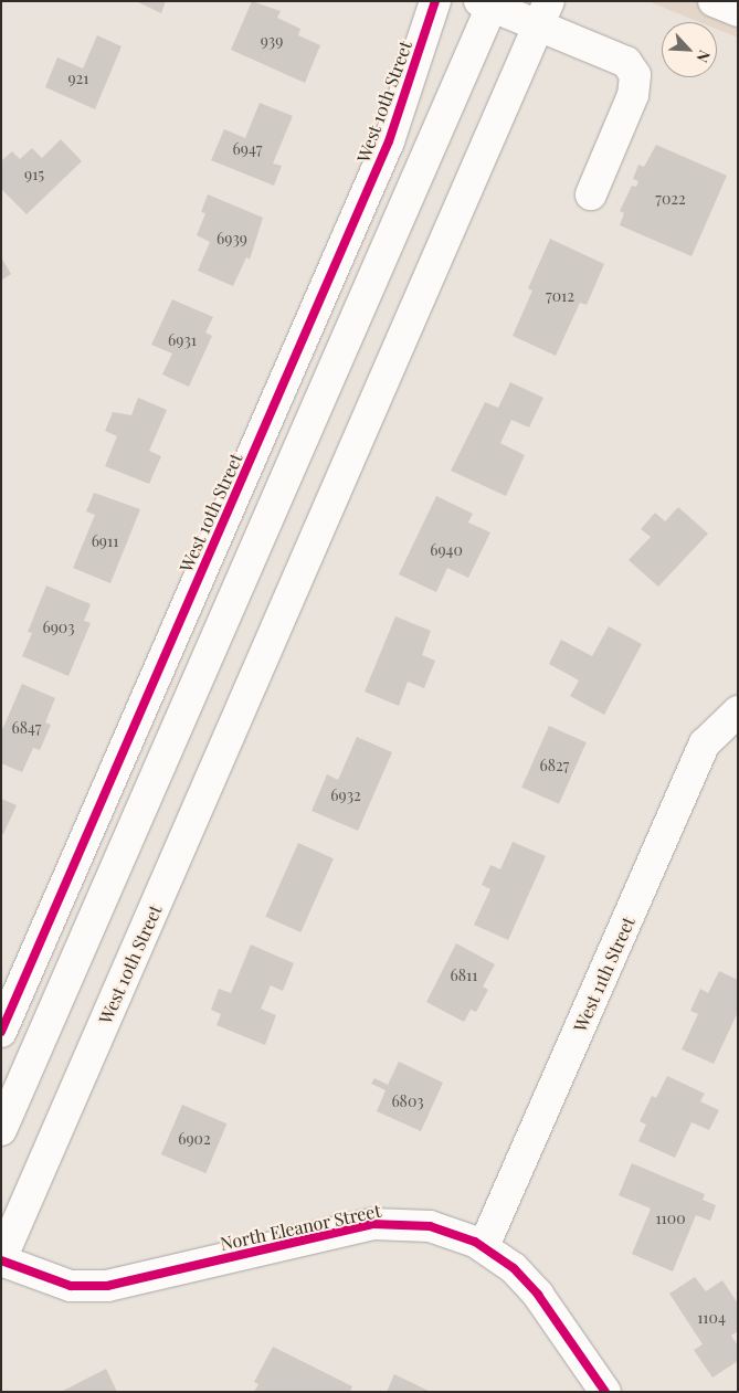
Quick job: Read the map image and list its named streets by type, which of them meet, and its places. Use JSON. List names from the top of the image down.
{
  "streets": {
    "main road": ["West 10th Street", "West 11th Street", "North Eleanor Street"]
  },
  "crossings": [
    ["West 10th Street", "North Eleanor Street"],
    ["West 11th Street", "North Eleanor Street"]
  ],
  "house_numbers": [
    "939",
    "921",
    "6947",
    "915",
    "7022",
    "6939",
    "7012",
    "6931",
    "6911",
    "6940",
    "6903",
    "6847",
    "6827",
    "6932",
    "6811",
    "6803",
    "6902",
    "1100",
    "1104"
  ],
  "north": "bottom right"
}
